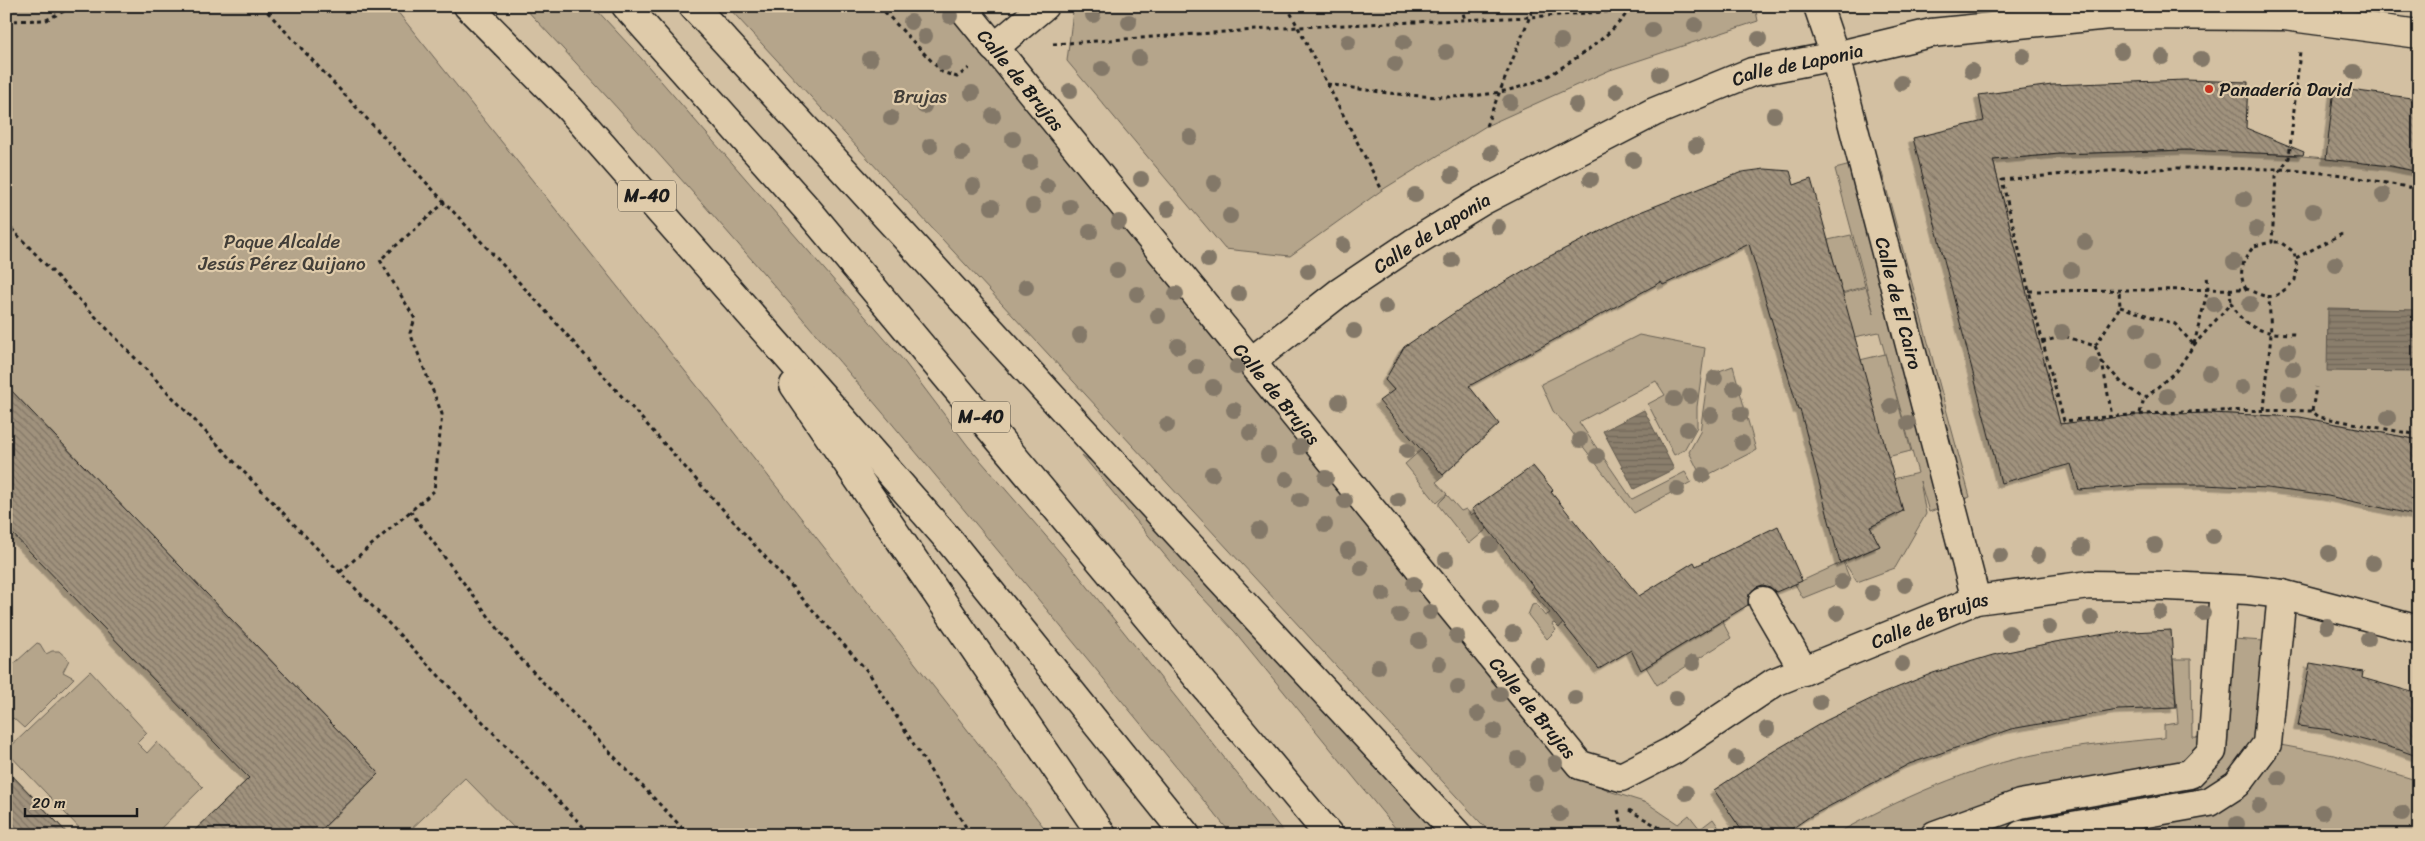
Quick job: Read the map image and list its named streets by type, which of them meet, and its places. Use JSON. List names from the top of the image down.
{
  "streets": {
    "main road": [
      "Calle de Laponia",
      "Calle de Brujas",
      "M-40",
      "Calle de El Cairo"
    ]
  },
  "crossings": [
    ["Calle de Laponia", "Calle de Brujas"],
    ["Calle de Laponia", "Calle de El Cairo"],
    ["Calle de Brujas", "Calle de El Cairo"]
  ],
  "parks": ["Brujas", "Paque Alcalde Jesús Pérez Quijano"],
  "places": ["Panadería David"],
  "scale_bar": "20 m"
}
